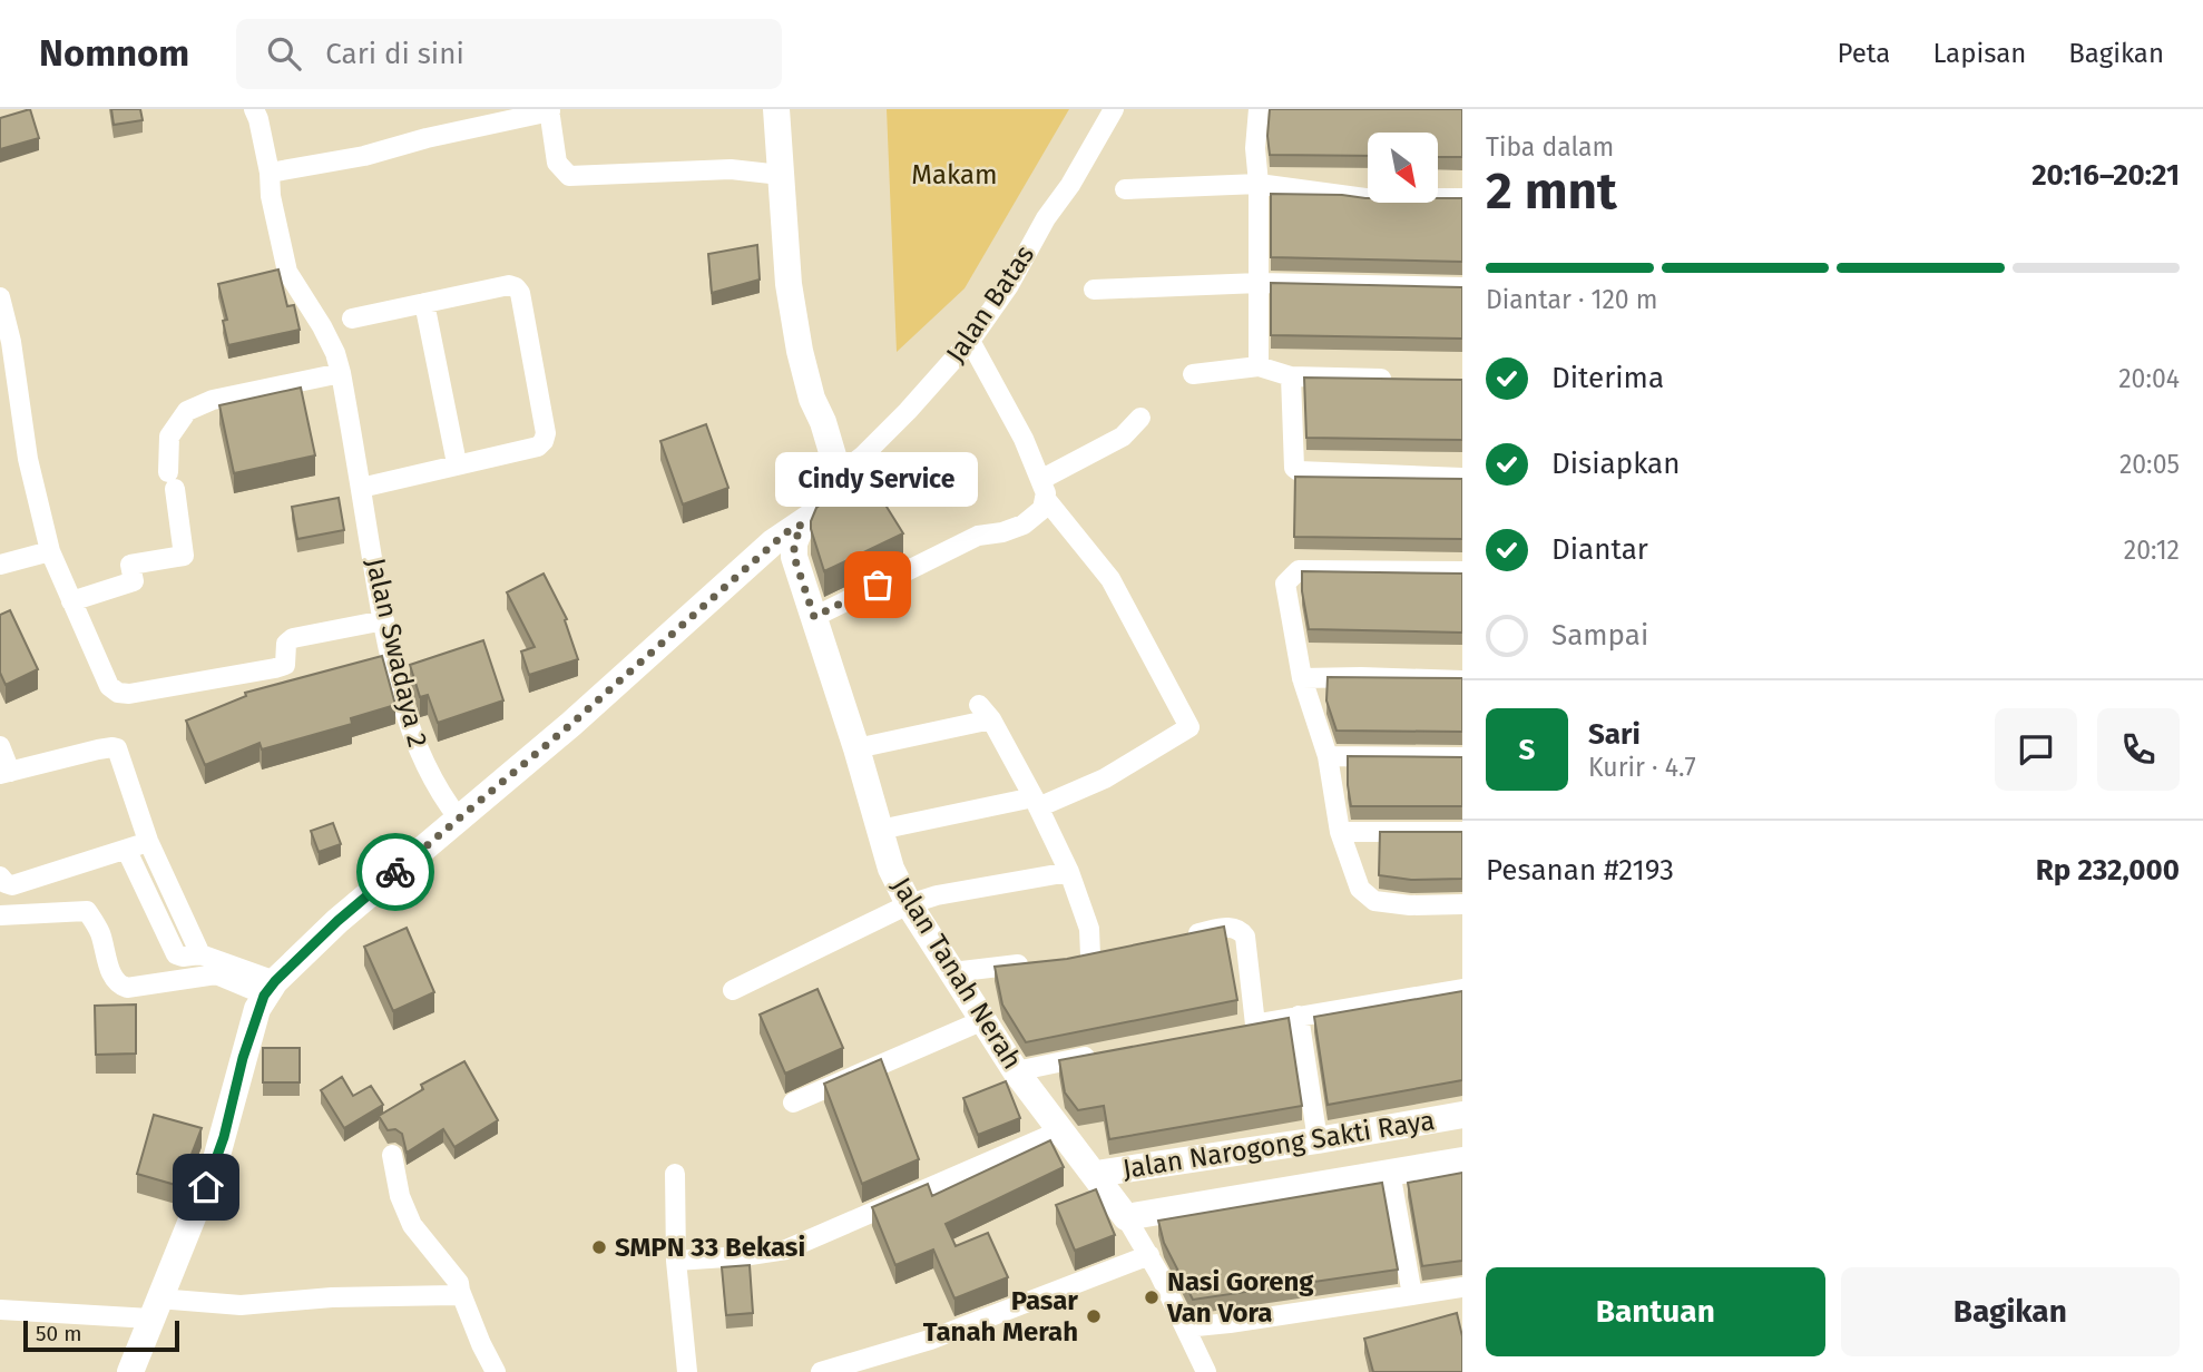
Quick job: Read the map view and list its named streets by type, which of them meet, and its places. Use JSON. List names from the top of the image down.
{
  "streets": {
    "main road": ["Jalan Tanah Nerah", "Jalan Narogong Sakti Raya"],
    "street": ["Jalan Batas", "Jalan Swadaya 2"]
  },
  "crossings": [
    ["Jalan Tanah Nerah", "Jalan Narogong Sakti Raya"]
  ],
  "parks": ["Makam"],
  "places": [
    "Cindy Service",
    "SMPN 33 Bekasi",
    "Nasi Goreng Van Vora",
    "Pasar Tanah Merah"
  ],
  "scale_bar": "50 m",
  "north": "bottom right",
  "page": {
    "header": "Nomnom",
    "search": "Cari di sini",
    "nav": ["Peta", "Lapisan", "Bagikan"],
    "heading": ["2 mnt", "Tiba dalam", "20:16–20:21"],
    "panel": [
      "Sari",
      "Kurir · 4.7",
      "Pesanan #2193",
      "Rp 232,000"
    ],
    "bar": "Diantar · 120 m",
    "list": [
      ["Diterima", "20:04"],
      ["Disiapkan", "20:05"],
      ["Diantar", "20:12"],
      "Sampai"
    ],
    "bubble": "Cindy Service",
    "round": "S",
    "buttons": ["Bantuan", "Bagikan"],
    "scale": "50 m"
  }
}
